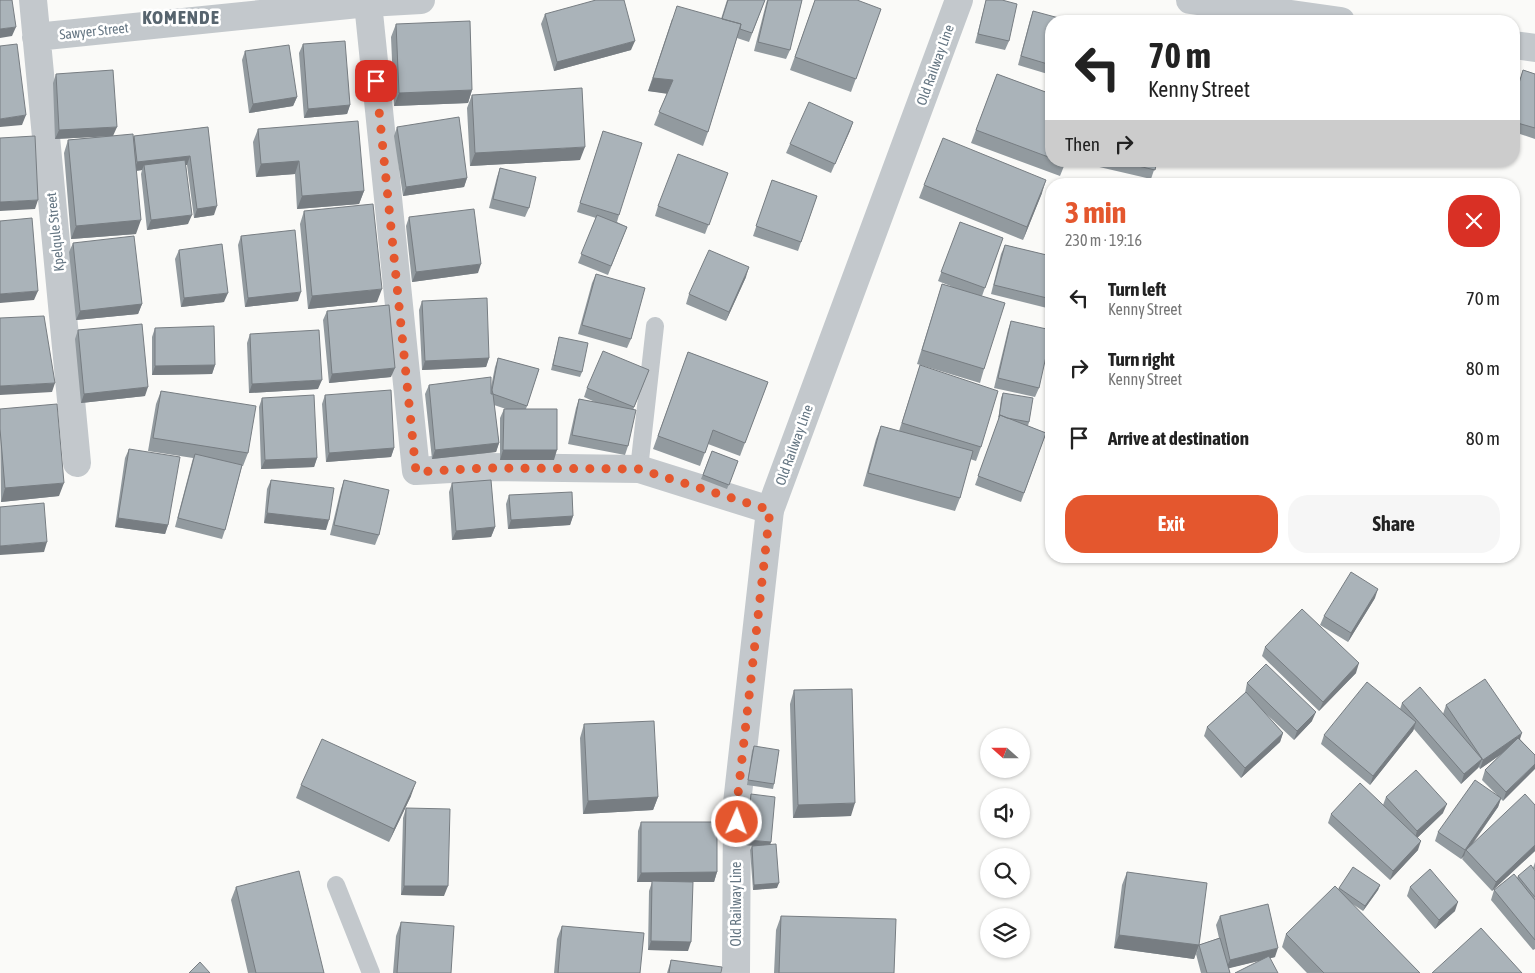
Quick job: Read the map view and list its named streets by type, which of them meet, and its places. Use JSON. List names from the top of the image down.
{
  "streets": {
    "street": ["Sawyer Street", "Old Railway Line", "Kpelqule Street"]
  },
  "crossings": [
    ["Sawyer Street", "Kpelqule Street"]
  ],
  "districts": ["KOMENDE"],
  "north": "left",
  "page": {
    "turn": ["70 m", "Kenny Street"],
    "then": "Then",
    "heading": ["3 min", "230 m · 19:16"],
    "list": [
      {
        "name": "Turn left",
        "note": "Kenny Street",
        "value": "70 m"
      },
      {
        "name": "Turn right",
        "note": "Kenny Street",
        "value": "80 m"
      },
      {
        "name": "Arrive at destination",
        "value": "80 m"
      }
    ],
    "buttons": ["Exit", "Share"]
  }
}
